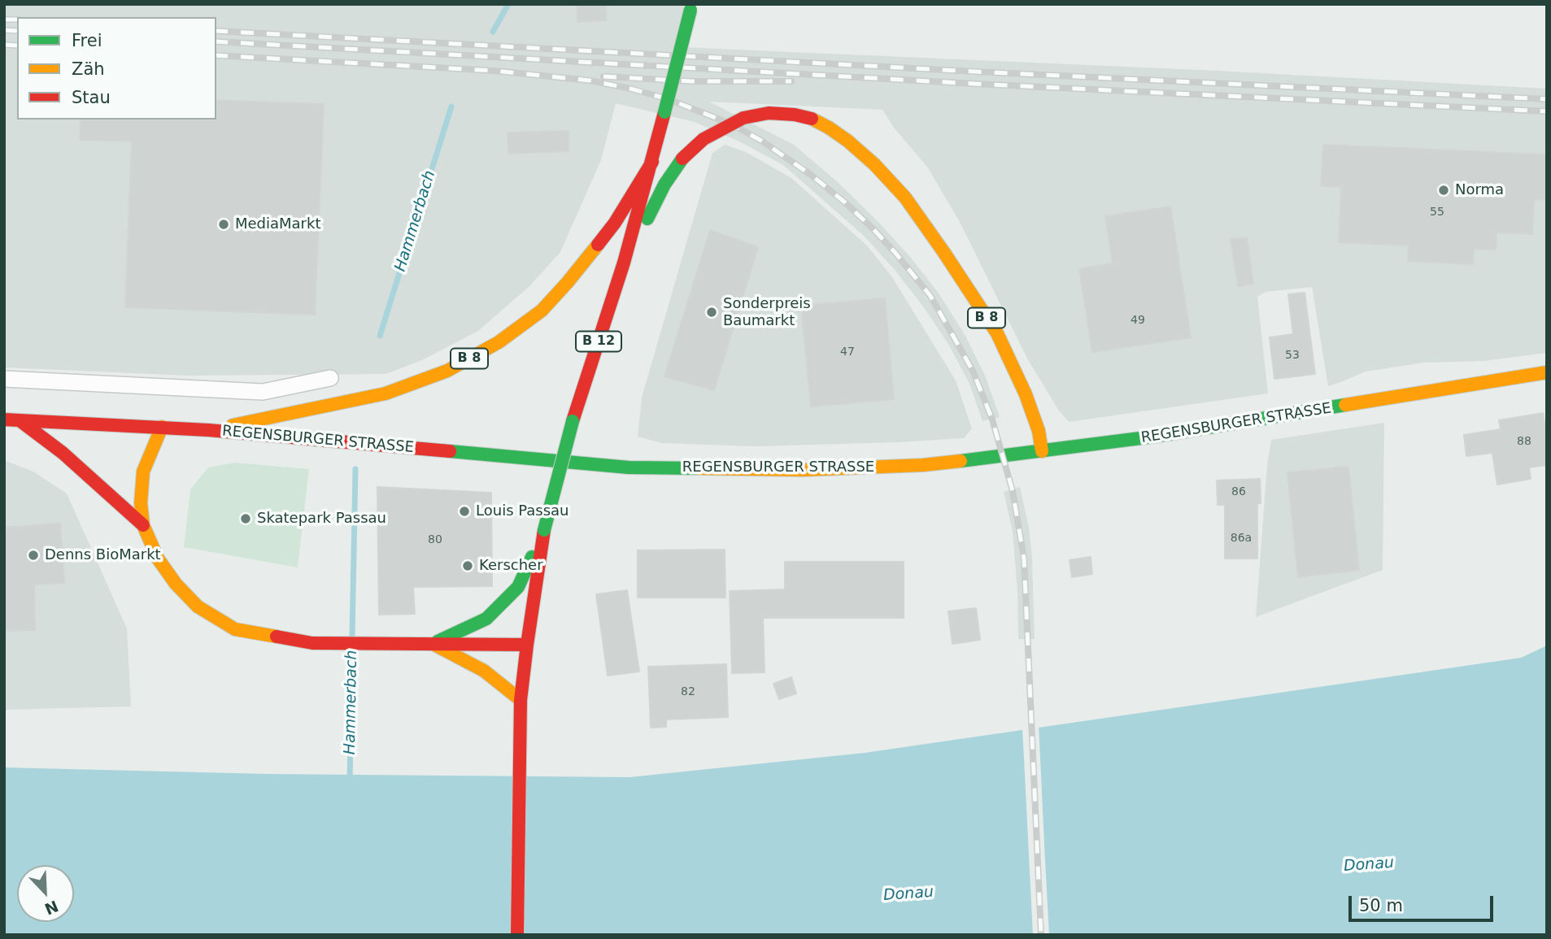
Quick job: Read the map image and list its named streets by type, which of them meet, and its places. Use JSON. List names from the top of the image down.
{
  "streets": {
    "main road": ["B 8", "B 12", "REGENSBURGER STRASSE"]
  },
  "crossings": [
    ["B 8", "B 12"],
    ["B 8", "REGENSBURGER STRASSE"]
  ],
  "water": ["Hammerbach", "Donau"],
  "places": [
    "Norma",
    "MediaMarkt",
    "Sonderpreis Baumarkt",
    "Louis Passau",
    "Skatepark Passau",
    "Denns BioMarkt",
    "Kerscher"
  ],
  "house_numbers": [
    "55",
    "49",
    "47",
    "53",
    "88",
    "86",
    "86a",
    "80",
    "82"
  ],
  "legend": ["Frei", "Zäh", "Stau"],
  "scale_bar": "50 m",
  "north": "bottom right"
}
